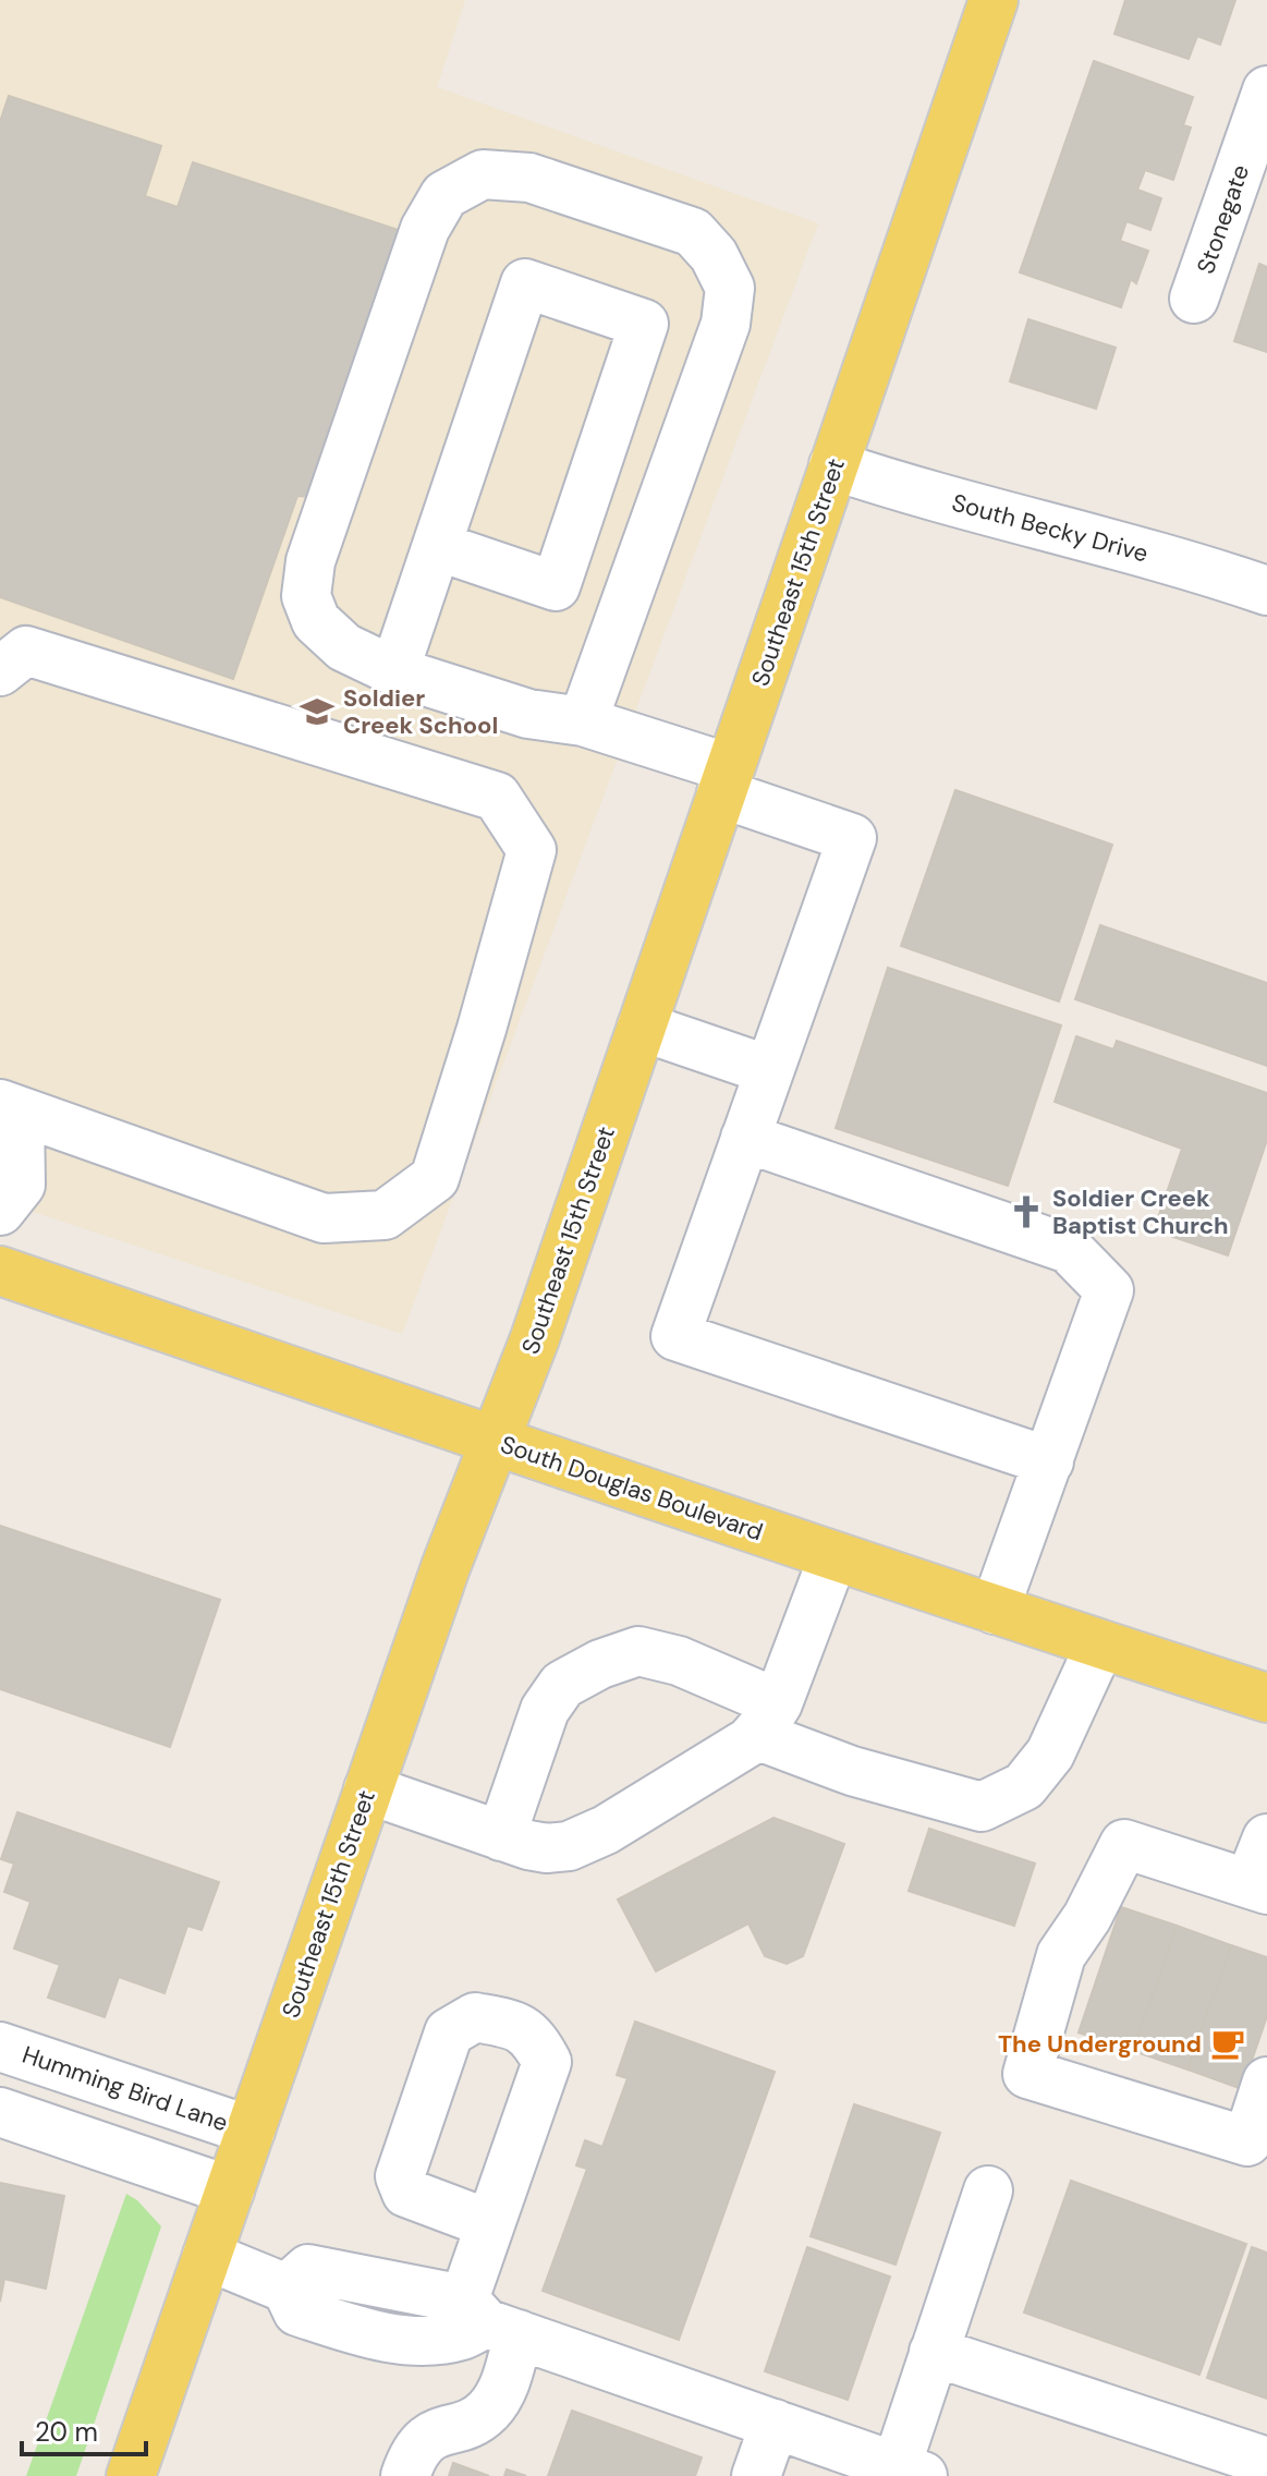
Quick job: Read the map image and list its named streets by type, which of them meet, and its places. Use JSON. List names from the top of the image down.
{
  "streets": {
    "main road": ["Southeast 15th Street", "South Douglas Boulevard"],
    "street": ["Stonegate", "South Becky Drive", "Humming Bird Lane"]
  },
  "crossings": [
    ["South Becky Drive", "Southeast 15th Street"],
    ["Southeast 15th Street", "South Douglas Boulevard"],
    ["Southeast 15th Street", "Humming Bird Lane"]
  ],
  "places": {
    "school or university": ["Soldier Creek School"],
    "church": ["Soldier Creek Baptist Church"],
    "cafe": ["The Underground"]
  },
  "scale_bar": "20 m"
}
